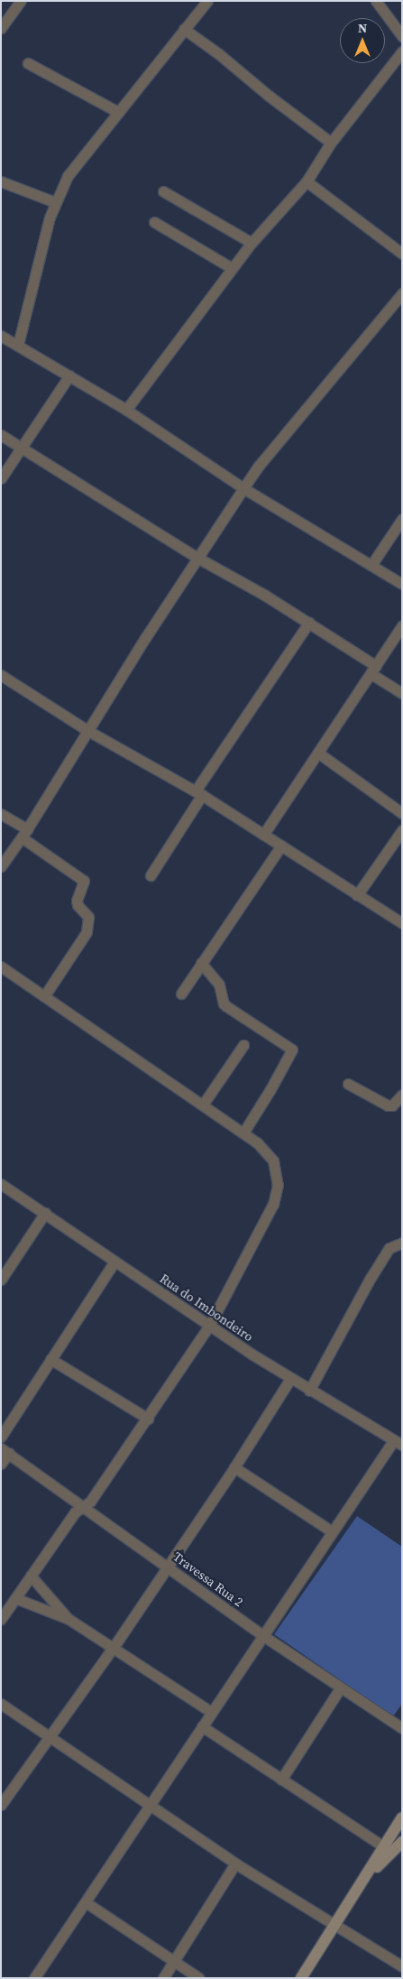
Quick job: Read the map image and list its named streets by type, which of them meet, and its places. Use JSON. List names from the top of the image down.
{
  "streets": {
    "street": ["Rua do Imbondeiro", "Travessa Rua 2"]
  },
  "north": "top"
}
